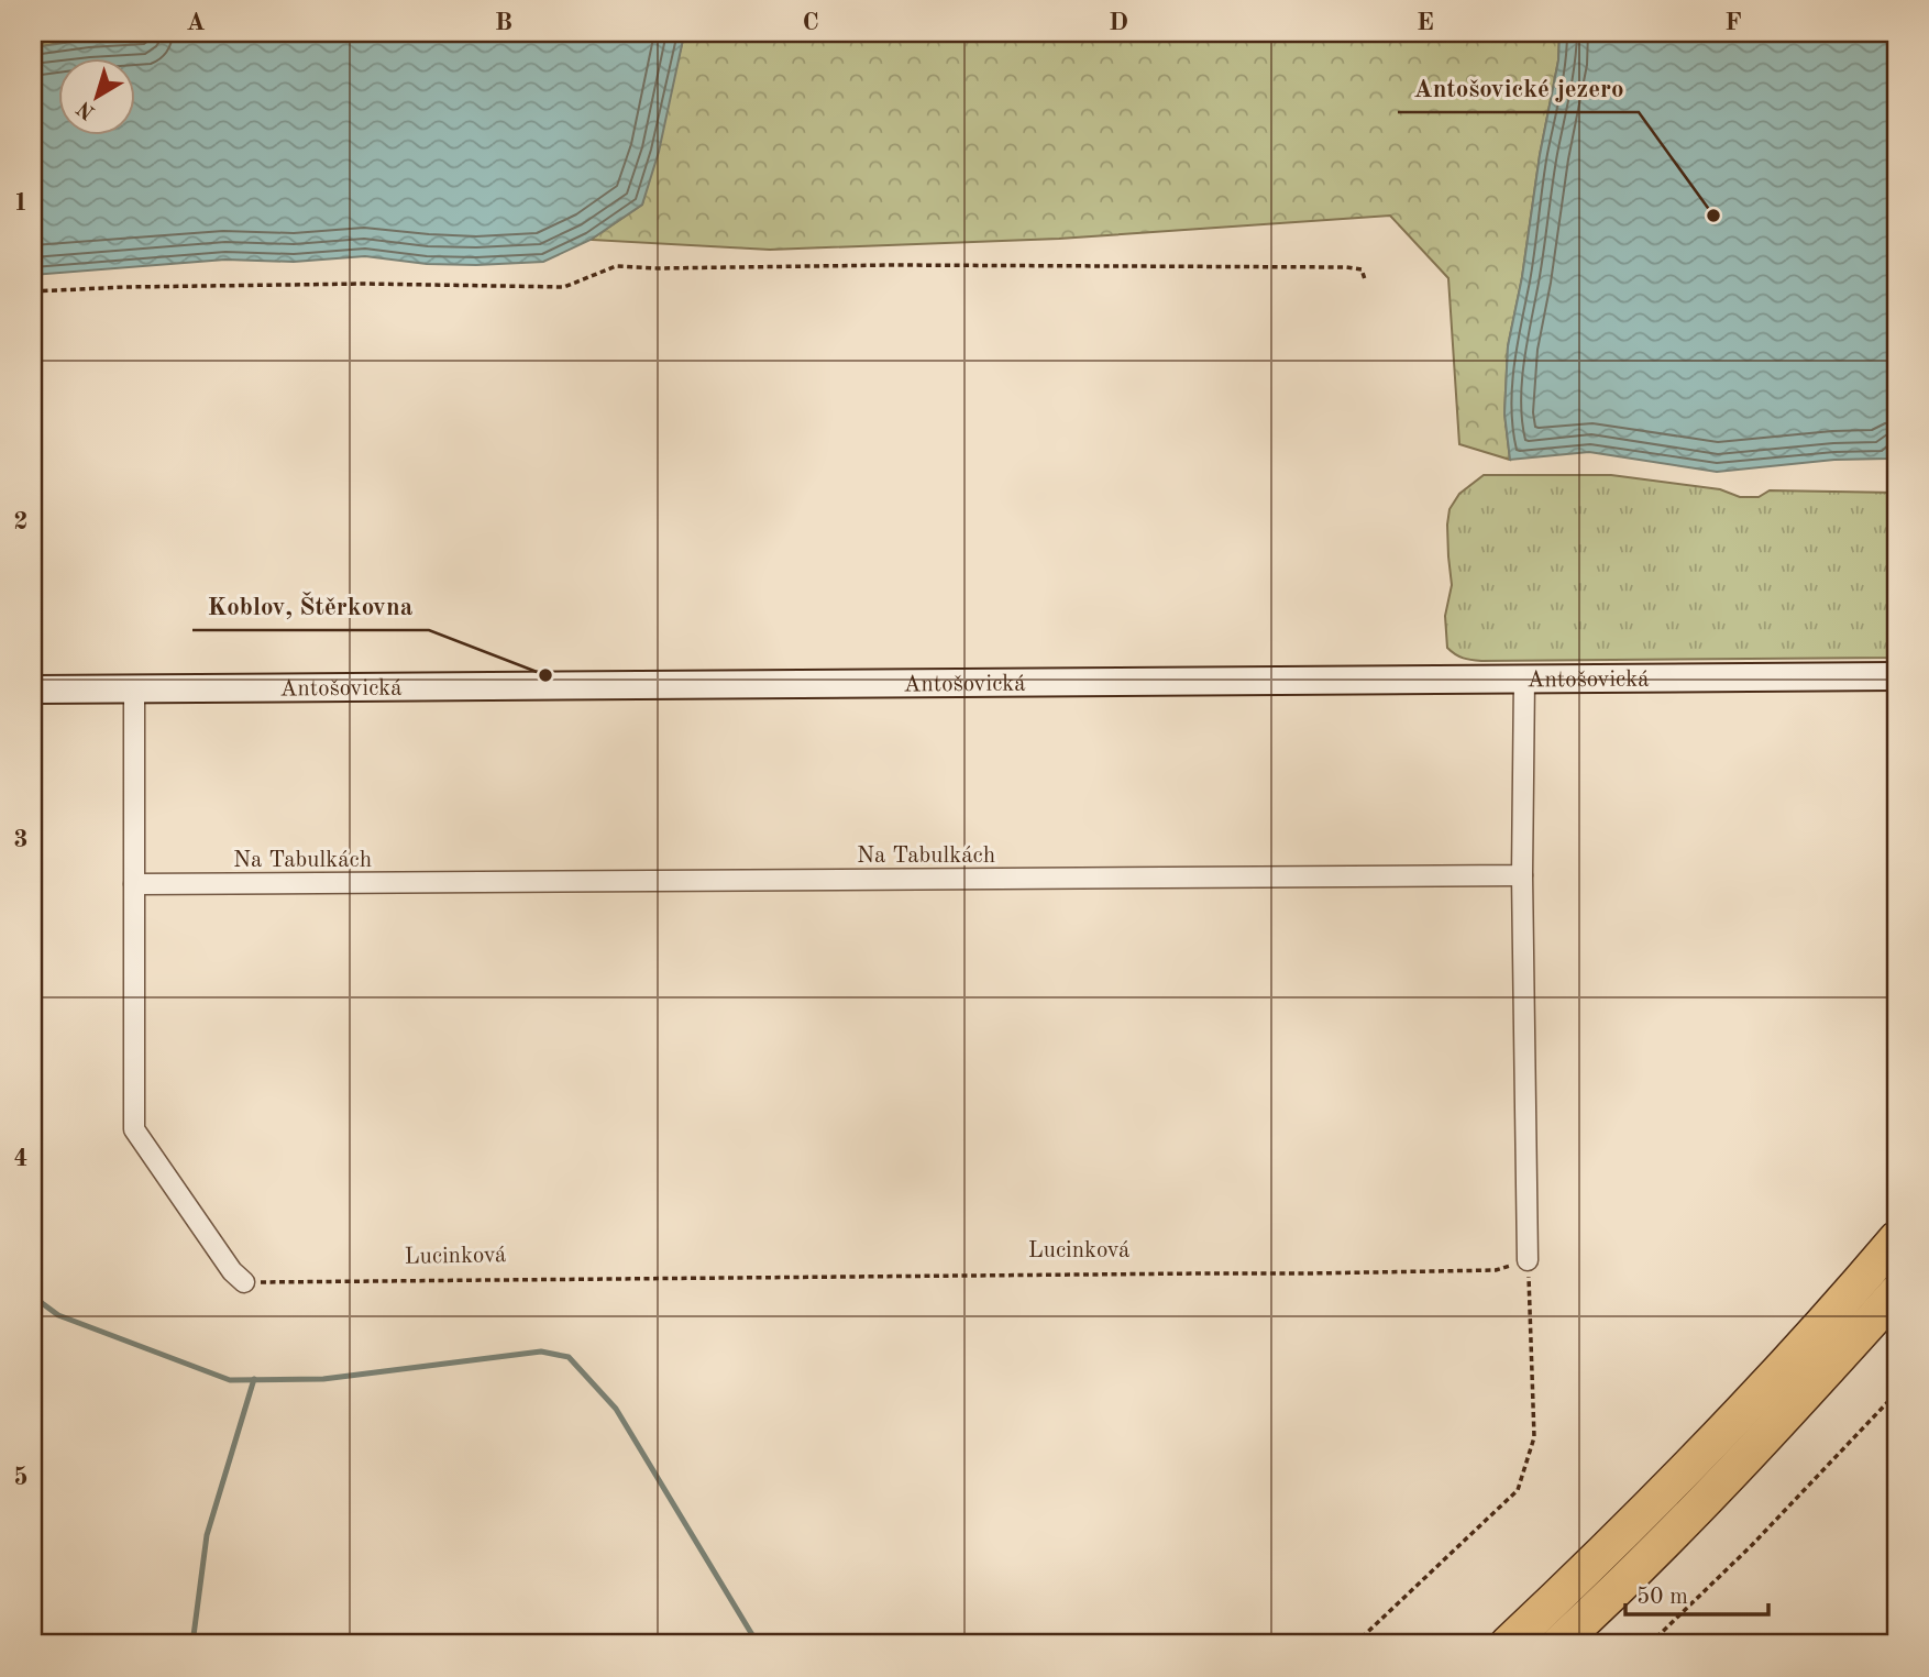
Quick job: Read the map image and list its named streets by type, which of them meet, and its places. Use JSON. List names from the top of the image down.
{
  "streets": {
    "street": ["Antošovická", "Na Tabulkách"],
    "path": ["Lucinková"]
  },
  "places": ["Antošovické jezero", "Koblov, Štěrkovna"],
  "scale_bar": "50 m",
  "north": "bottom left",
  "grid": {
    "columns": [
      "A",
      "B",
      "C",
      "D",
      "E",
      "F"
    ],
    "rows": [
      "1",
      "2",
      "3",
      "4",
      "5"
    ]
  }
}
